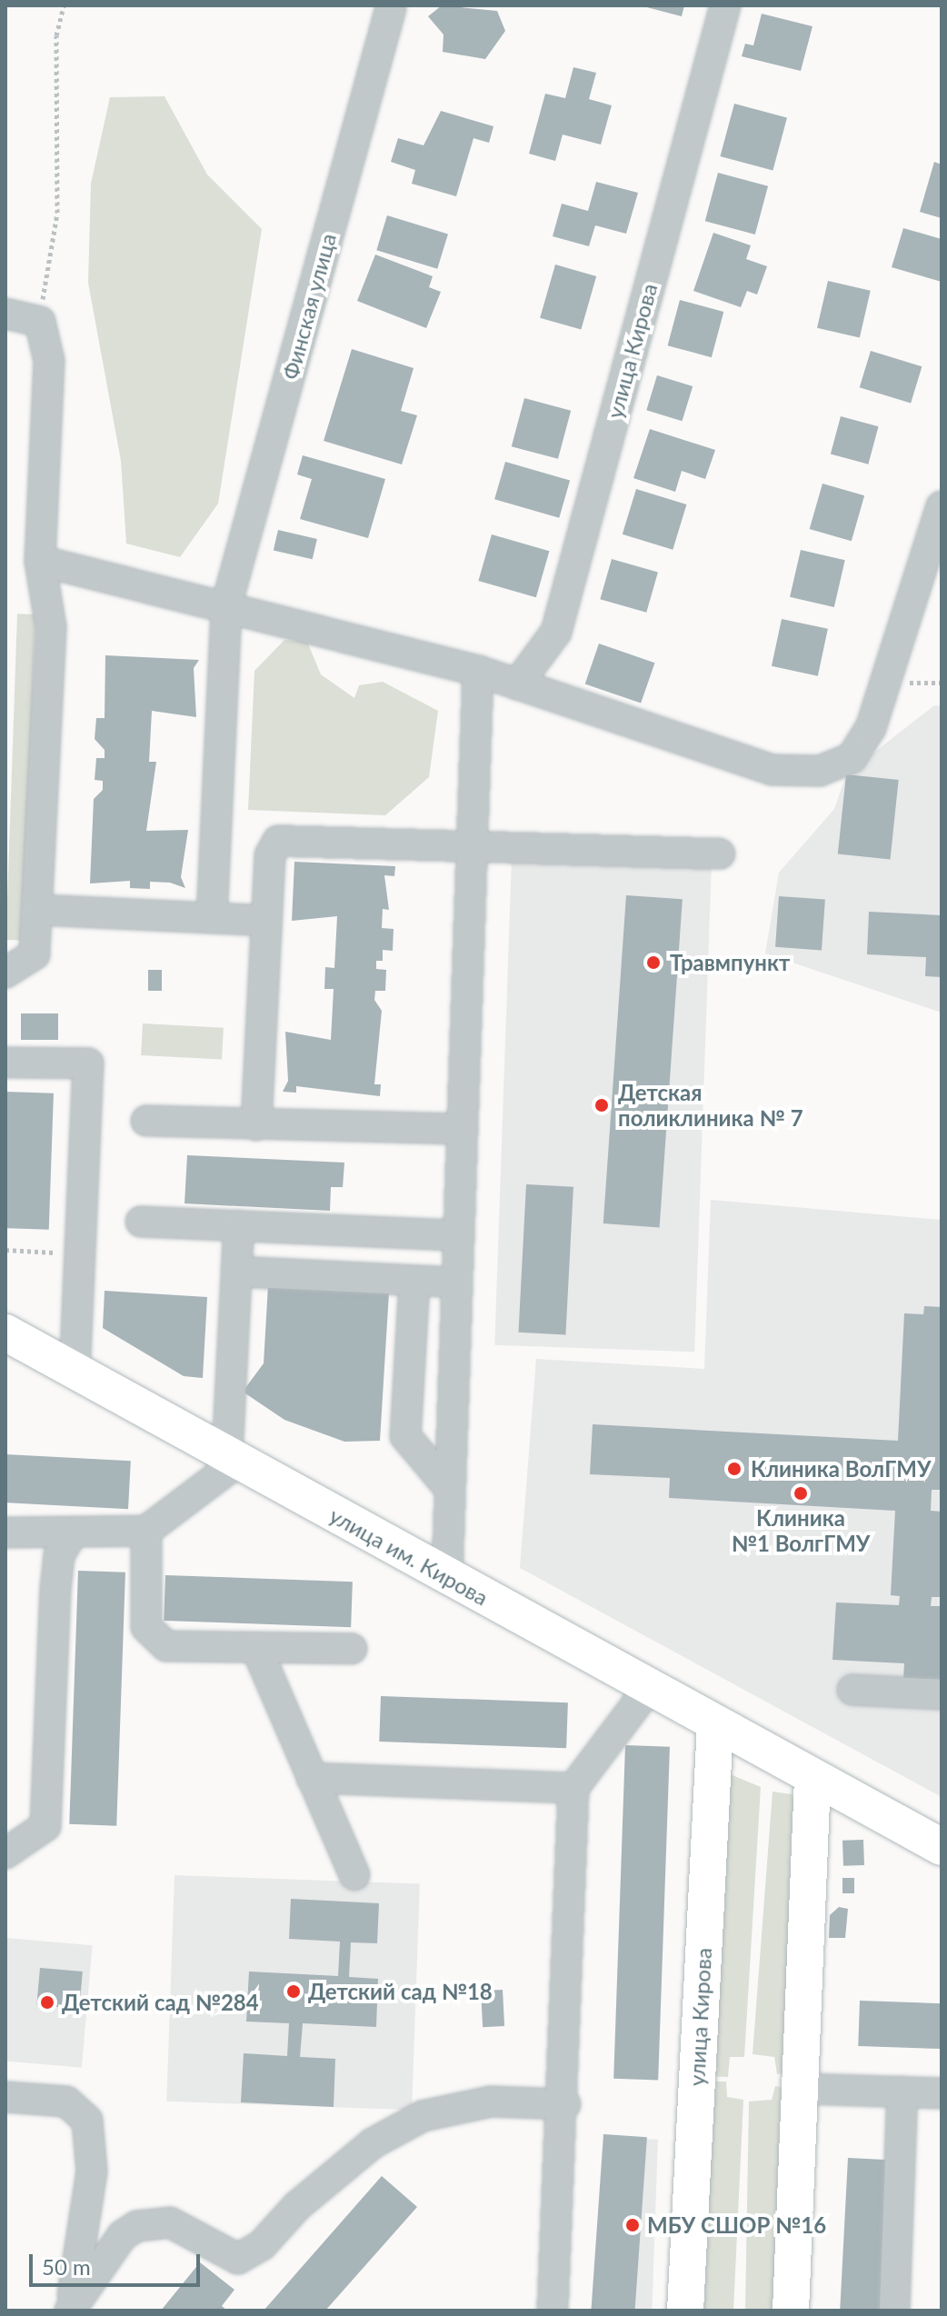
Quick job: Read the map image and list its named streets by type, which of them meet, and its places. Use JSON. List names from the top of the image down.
{
  "streets": {
    "main road": ["улица Кирова", "улица им. Кирова"],
    "street": ["Финская улица"]
  },
  "crossings": [
    ["улица Кирова", "улица им. Кирова"]
  ],
  "places": [
    "Травмпункт",
    "Детская поликлиника № 7",
    "Клиника ВолГМУ",
    "Клиника №1 ВолгГМУ",
    "Детский сад №18",
    "Детский сад №284",
    "МБУ СШОР №16"
  ],
  "scale_bar": "50 m"
}
